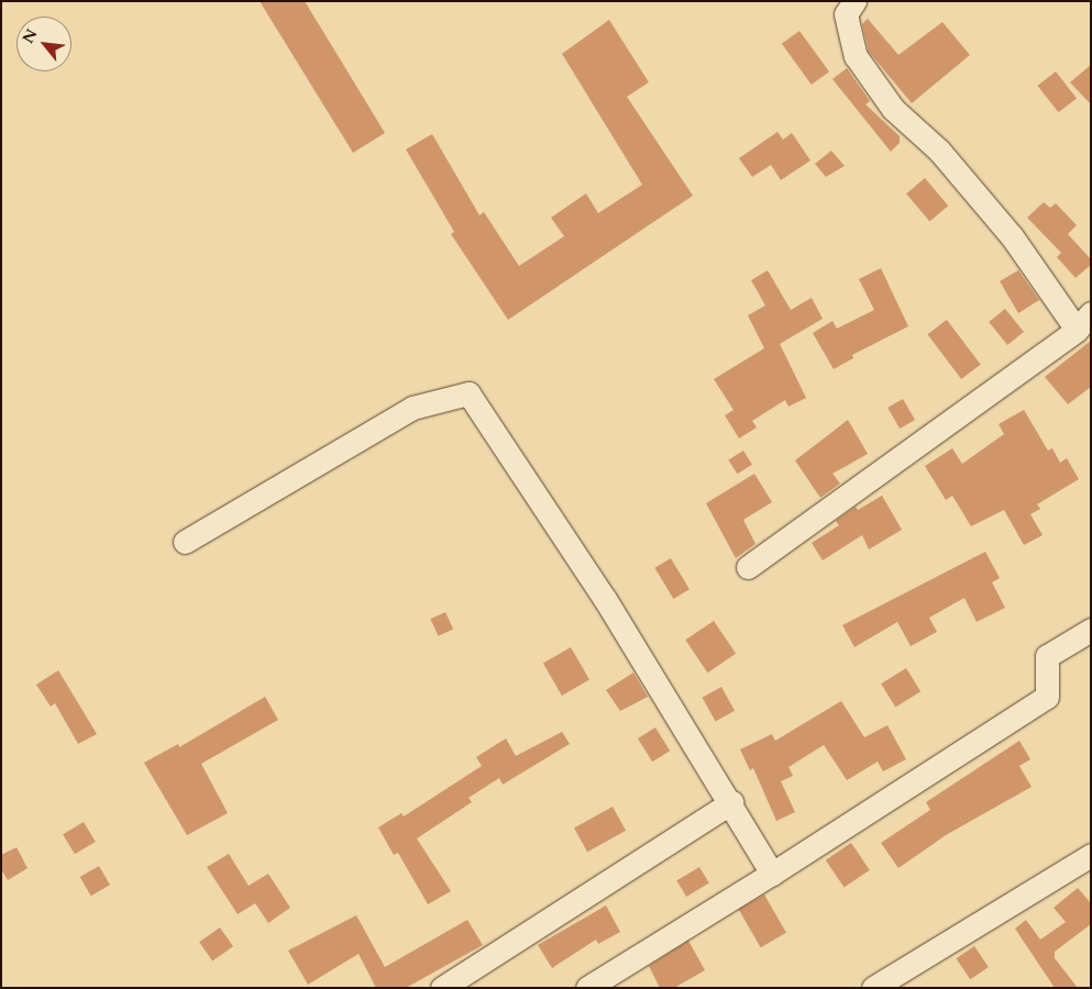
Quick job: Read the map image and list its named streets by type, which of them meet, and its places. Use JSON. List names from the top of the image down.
{
  "north": "top left"
}
